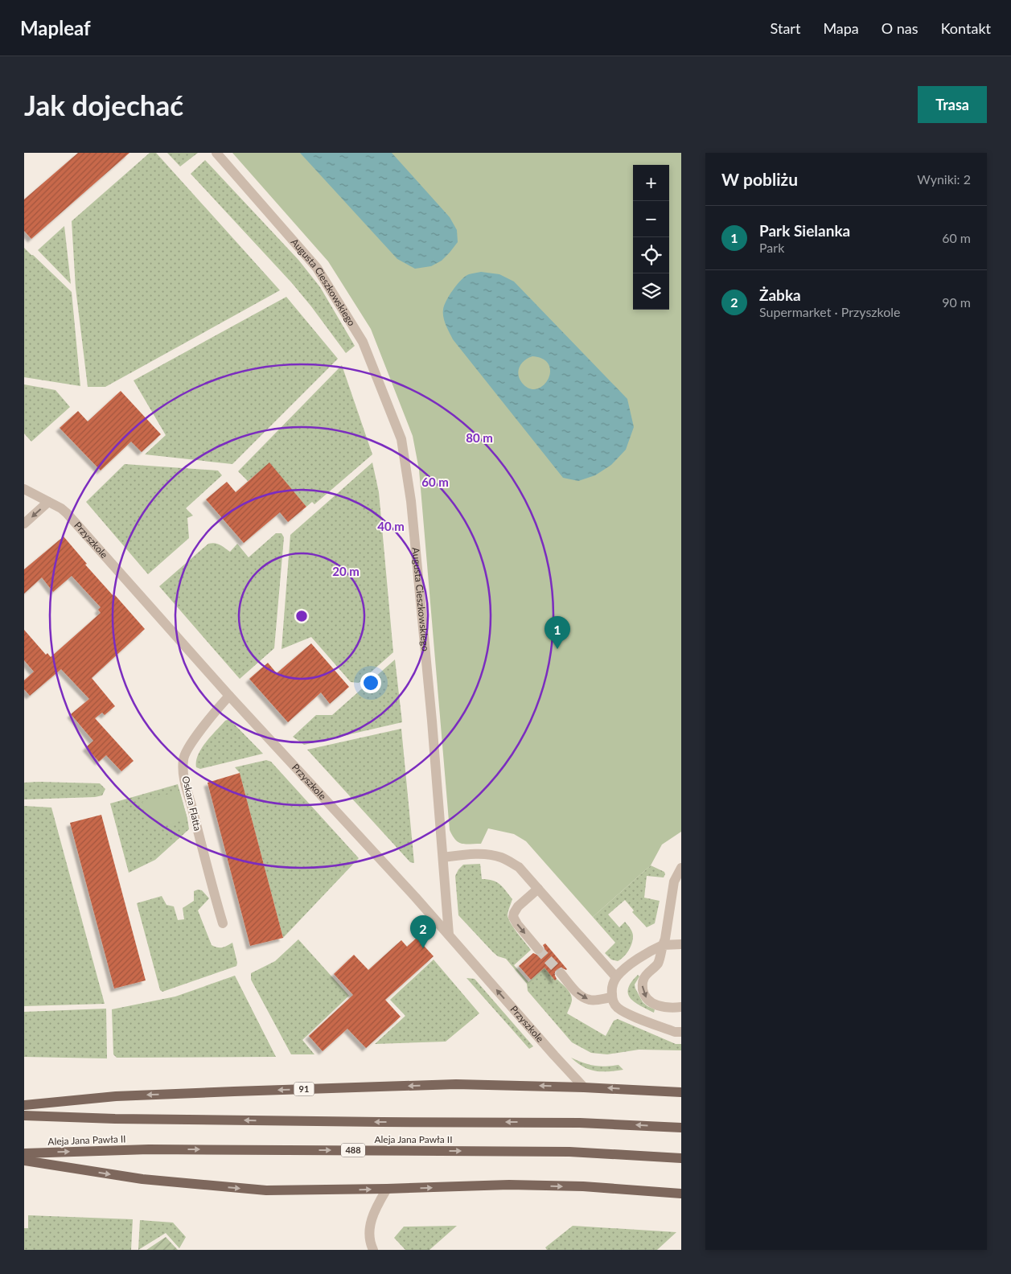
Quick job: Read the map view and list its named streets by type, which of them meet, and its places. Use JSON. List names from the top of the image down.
{
  "streets": {
    "main road": ["91", "Aleja Jana Pawła II", "488"],
    "street": ["Augusta Cieszkowskiego", "Przyszkole", "Oskara Flatta"]
  },
  "crossings": [
    ["Augusta Cieszkowskiego", "Przyszkole"],
    ["Przyszkole", "Oskara Flatta"],
    ["Przyszkole", "91"]
  ],
  "page": {
    "header": "Mapleaf",
    "nav": [
      "Start",
      "Mapa",
      "O nas",
      "Kontakt"
    ],
    "buttons": "Trasa",
    "title": "Jak dojechać",
    "heading": ["W pobliżu", "Wyniki: 2"],
    "map_buttons": ["+", "−"],
    "list": [
      {
        "mark": "1",
        "name": "Park Sielanka",
        "note": "Park",
        "value": "60 m"
      },
      {
        "mark": "2",
        "name": "Żabka",
        "note": "Supermarket · Przyszkole",
        "value": "90 m"
      }
    ],
    "pins": ["1", "2"]
  },
  "rings": [
    "80 m",
    "60 m",
    "40 m",
    "20 m"
  ]
}
